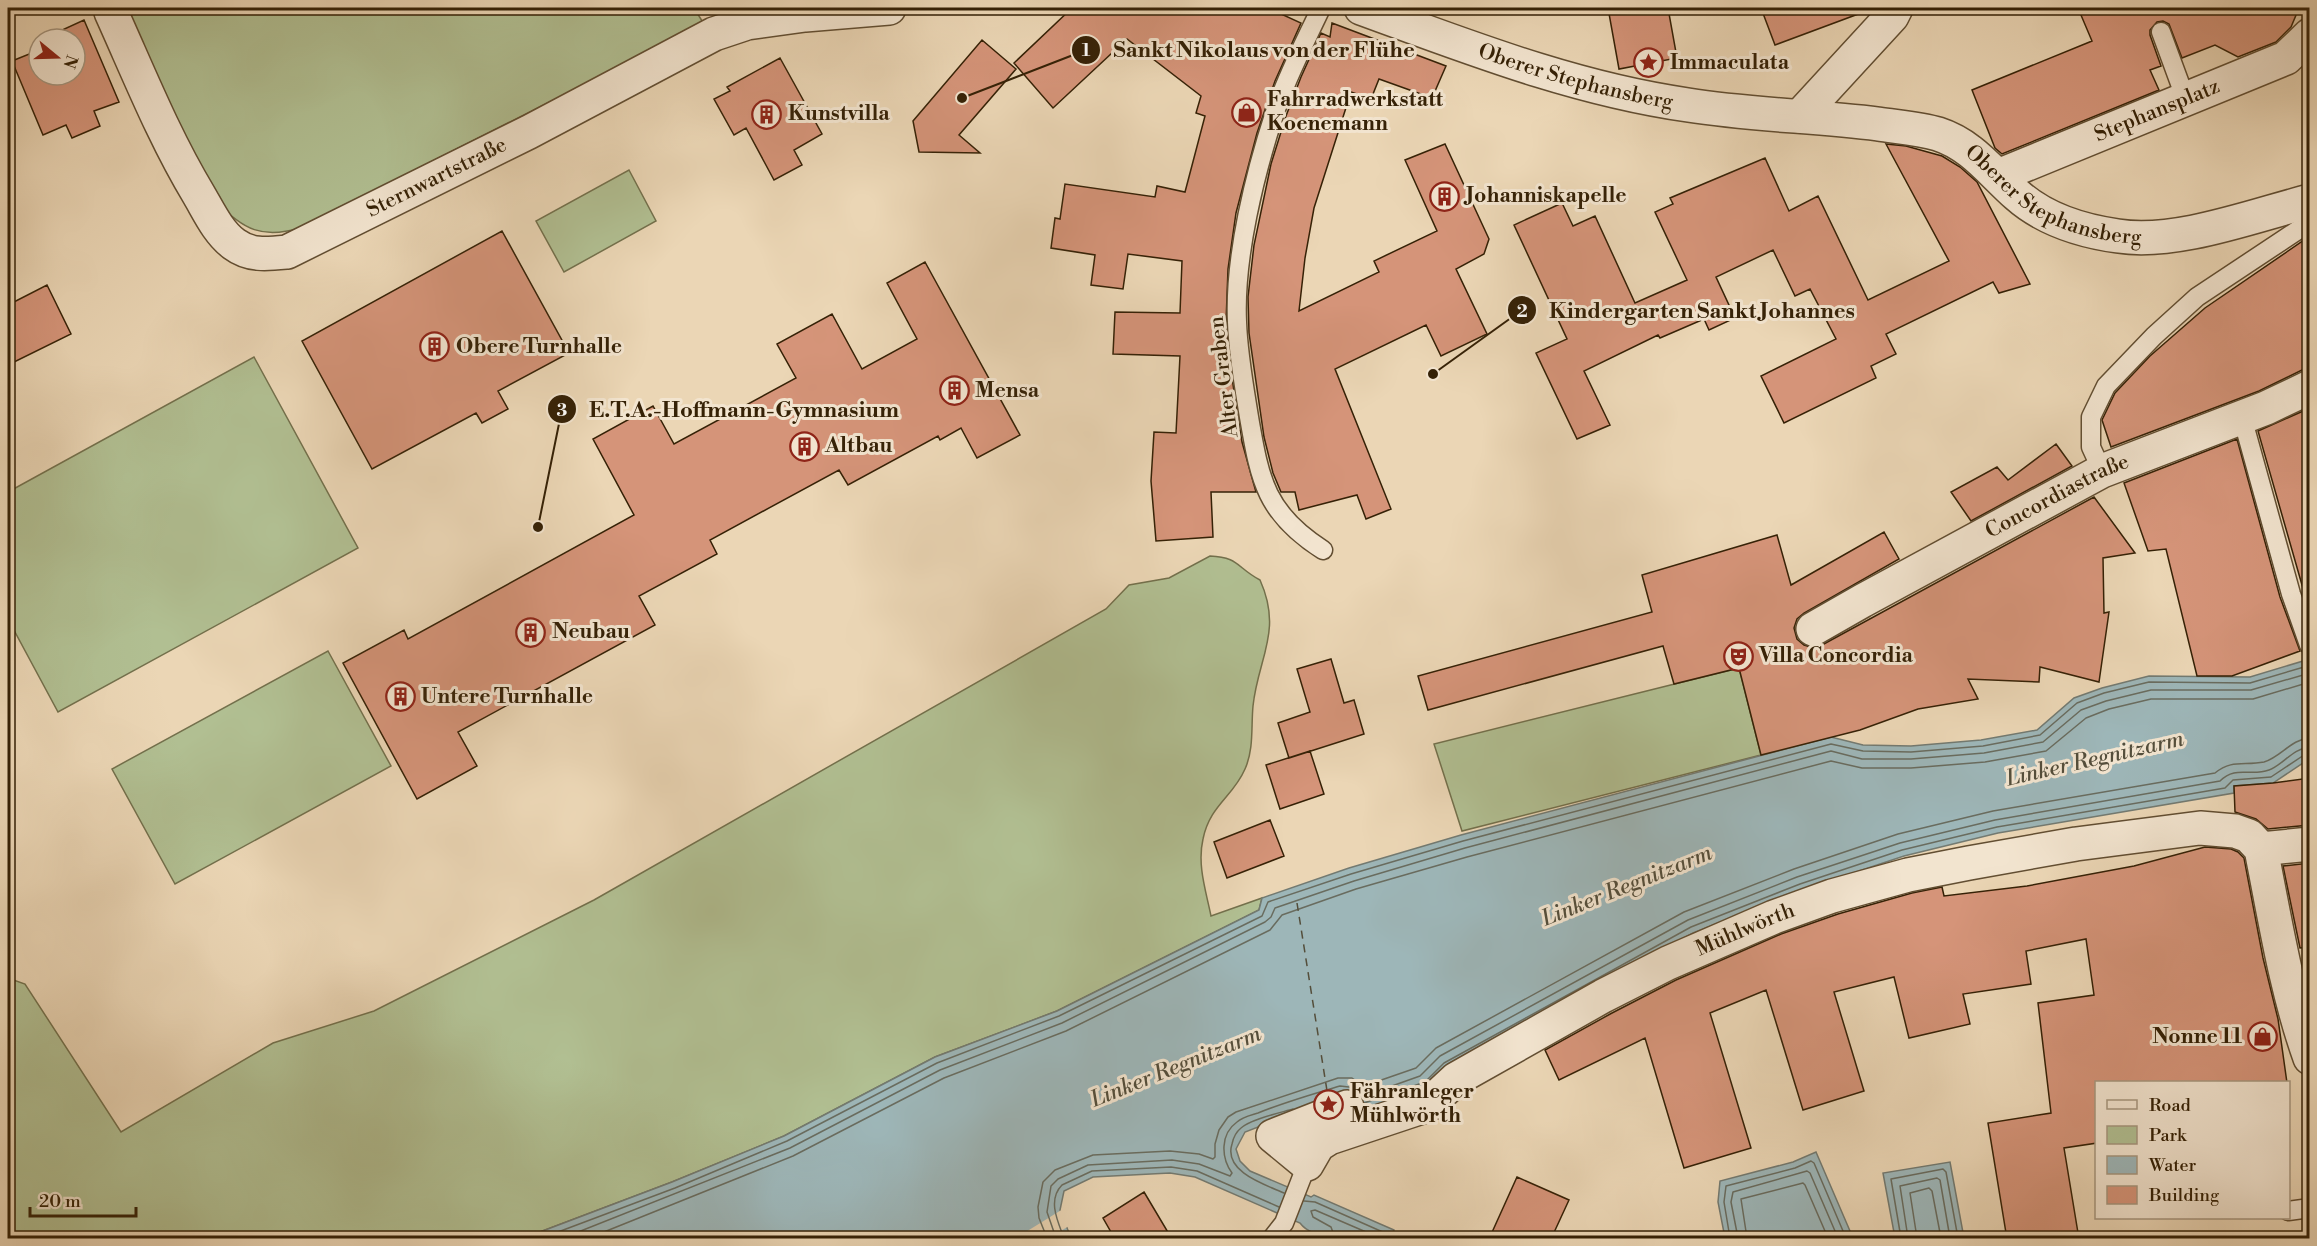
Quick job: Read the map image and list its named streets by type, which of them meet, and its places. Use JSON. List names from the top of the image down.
{
  "streets": {
    "street": [
      "Oberer Stephansberg",
      "Stephansplatz",
      "Sternwartstraße",
      "Concordiastraße",
      "Mühlwörth"
    ],
    "lane": ["Alter Graben"]
  },
  "crossings": [
    ["Oberer Stephansberg", "Stephansplatz"]
  ],
  "water": ["Linker Regnitzarm"],
  "places": {
    "place": ["Immaculata", "Fähranleger Mühlwörth"],
    "other": ["Sankt Nikolaus von der Flühe", "Kindergarten Sankt Johannes", "E.T.A.-Hoffmann-Gymnasium"],
    "shop": ["Fahrradwerkstatt Koenemann", "Nonne 11"],
    "building": [
      "Kunstvilla",
      "Johanniskapelle",
      "Obere Turnhalle",
      "Mensa",
      "Altbau",
      "Neubau",
      "Untere Turnhalle"
    ],
    "theatre": ["Villa Concordia"]
  },
  "legend": [
    "Road",
    "Park",
    "Water",
    "Building"
  ],
  "scale_bar": "20 m",
  "north": "right"
}
